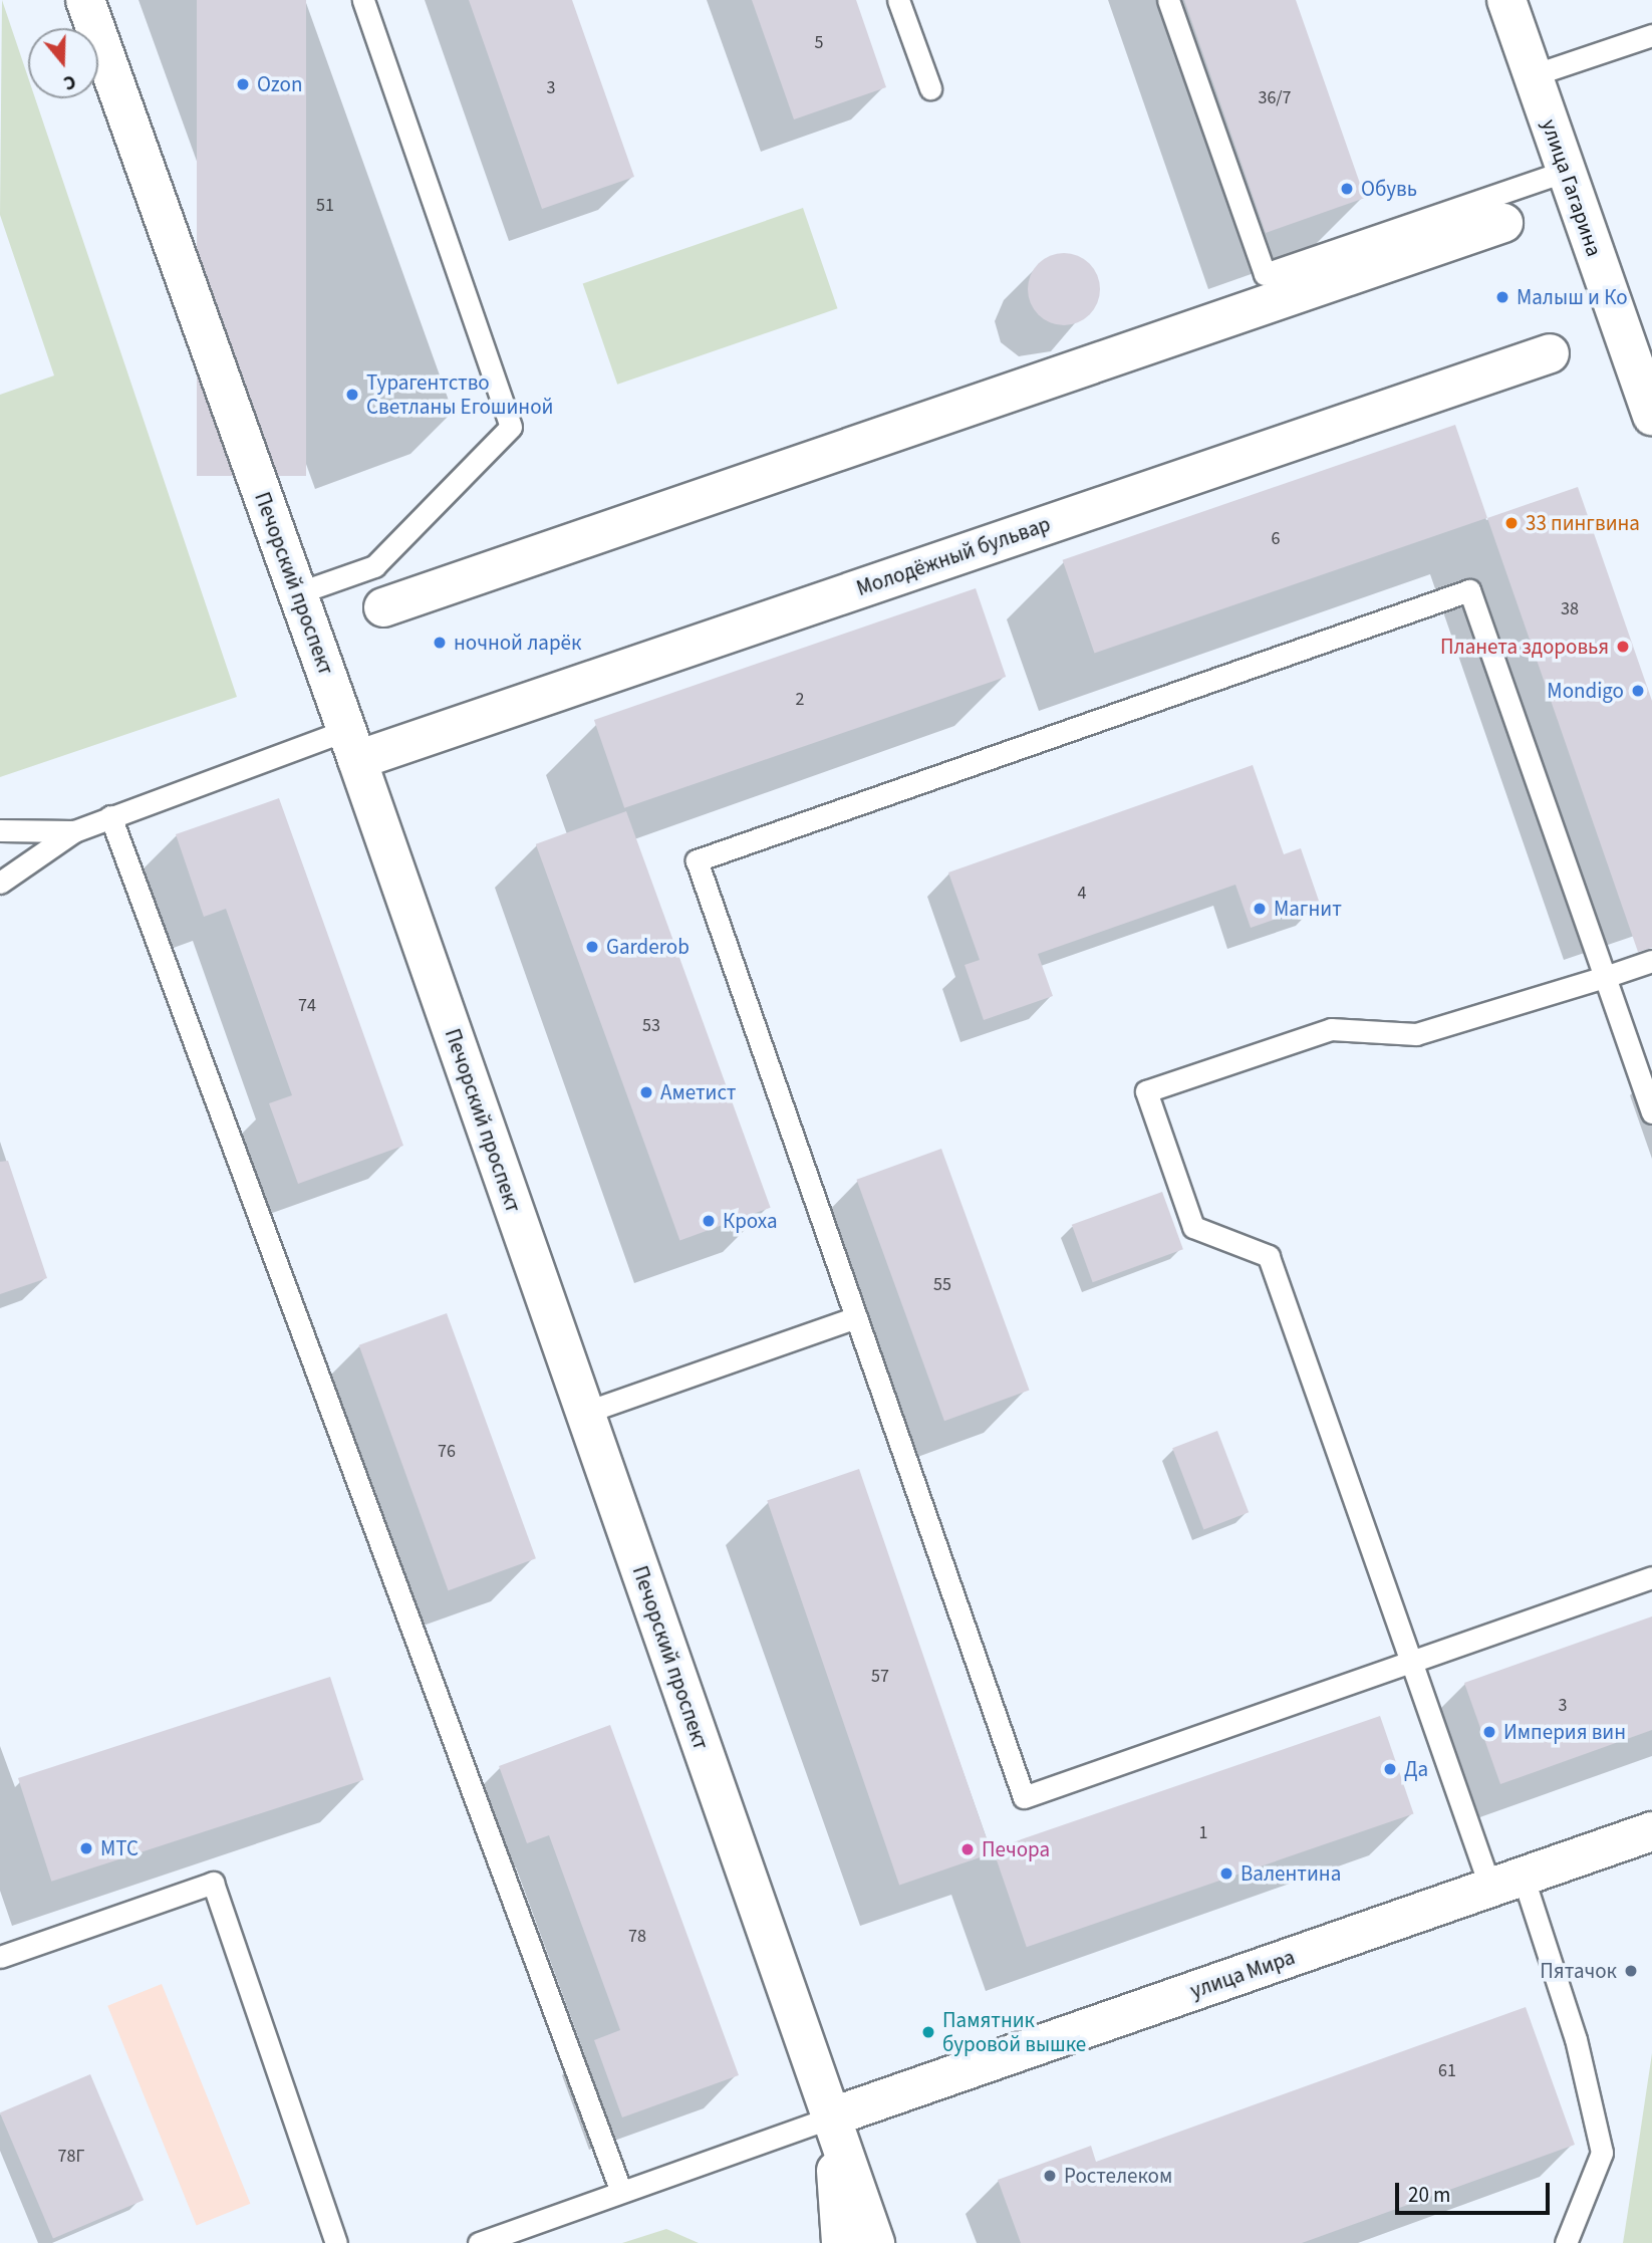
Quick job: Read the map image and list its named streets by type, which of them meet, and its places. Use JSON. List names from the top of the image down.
{
  "streets": {
    "street": [
      "улица Гагарина",
      "Молодёжный бульвар",
      "Печорский проспект",
      "улица Мира"
    ]
  },
  "crossings": [
    ["Молодёжный бульвар", "Печорский проспект"],
    ["Печорский проспект", "улица Мира"]
  ],
  "places": [
    "Ozon",
    "Обувь",
    "Малыш и Ко",
    "Турагентство Светланы Егошиной",
    "33 пингвина",
    "ночной ларёк",
    "Планета здоровья",
    "Mondigo",
    "Магнит",
    "Garderob",
    "Аметист",
    "Кроха",
    "Империя вин",
    "Да",
    "МТС",
    "Печора",
    "Валентина",
    "Пятачок",
    "Памятник буровой вышке",
    "Ростелеком"
  ],
  "house_numbers": [
    "5",
    "3",
    "36/7",
    "51",
    "6",
    "38",
    "2",
    "4",
    "74",
    "53",
    "55",
    "76",
    "57",
    "3",
    "1",
    "78",
    "61",
    "78Г"
  ],
  "scale_bar": "20 m",
  "north": "bottom"
}
